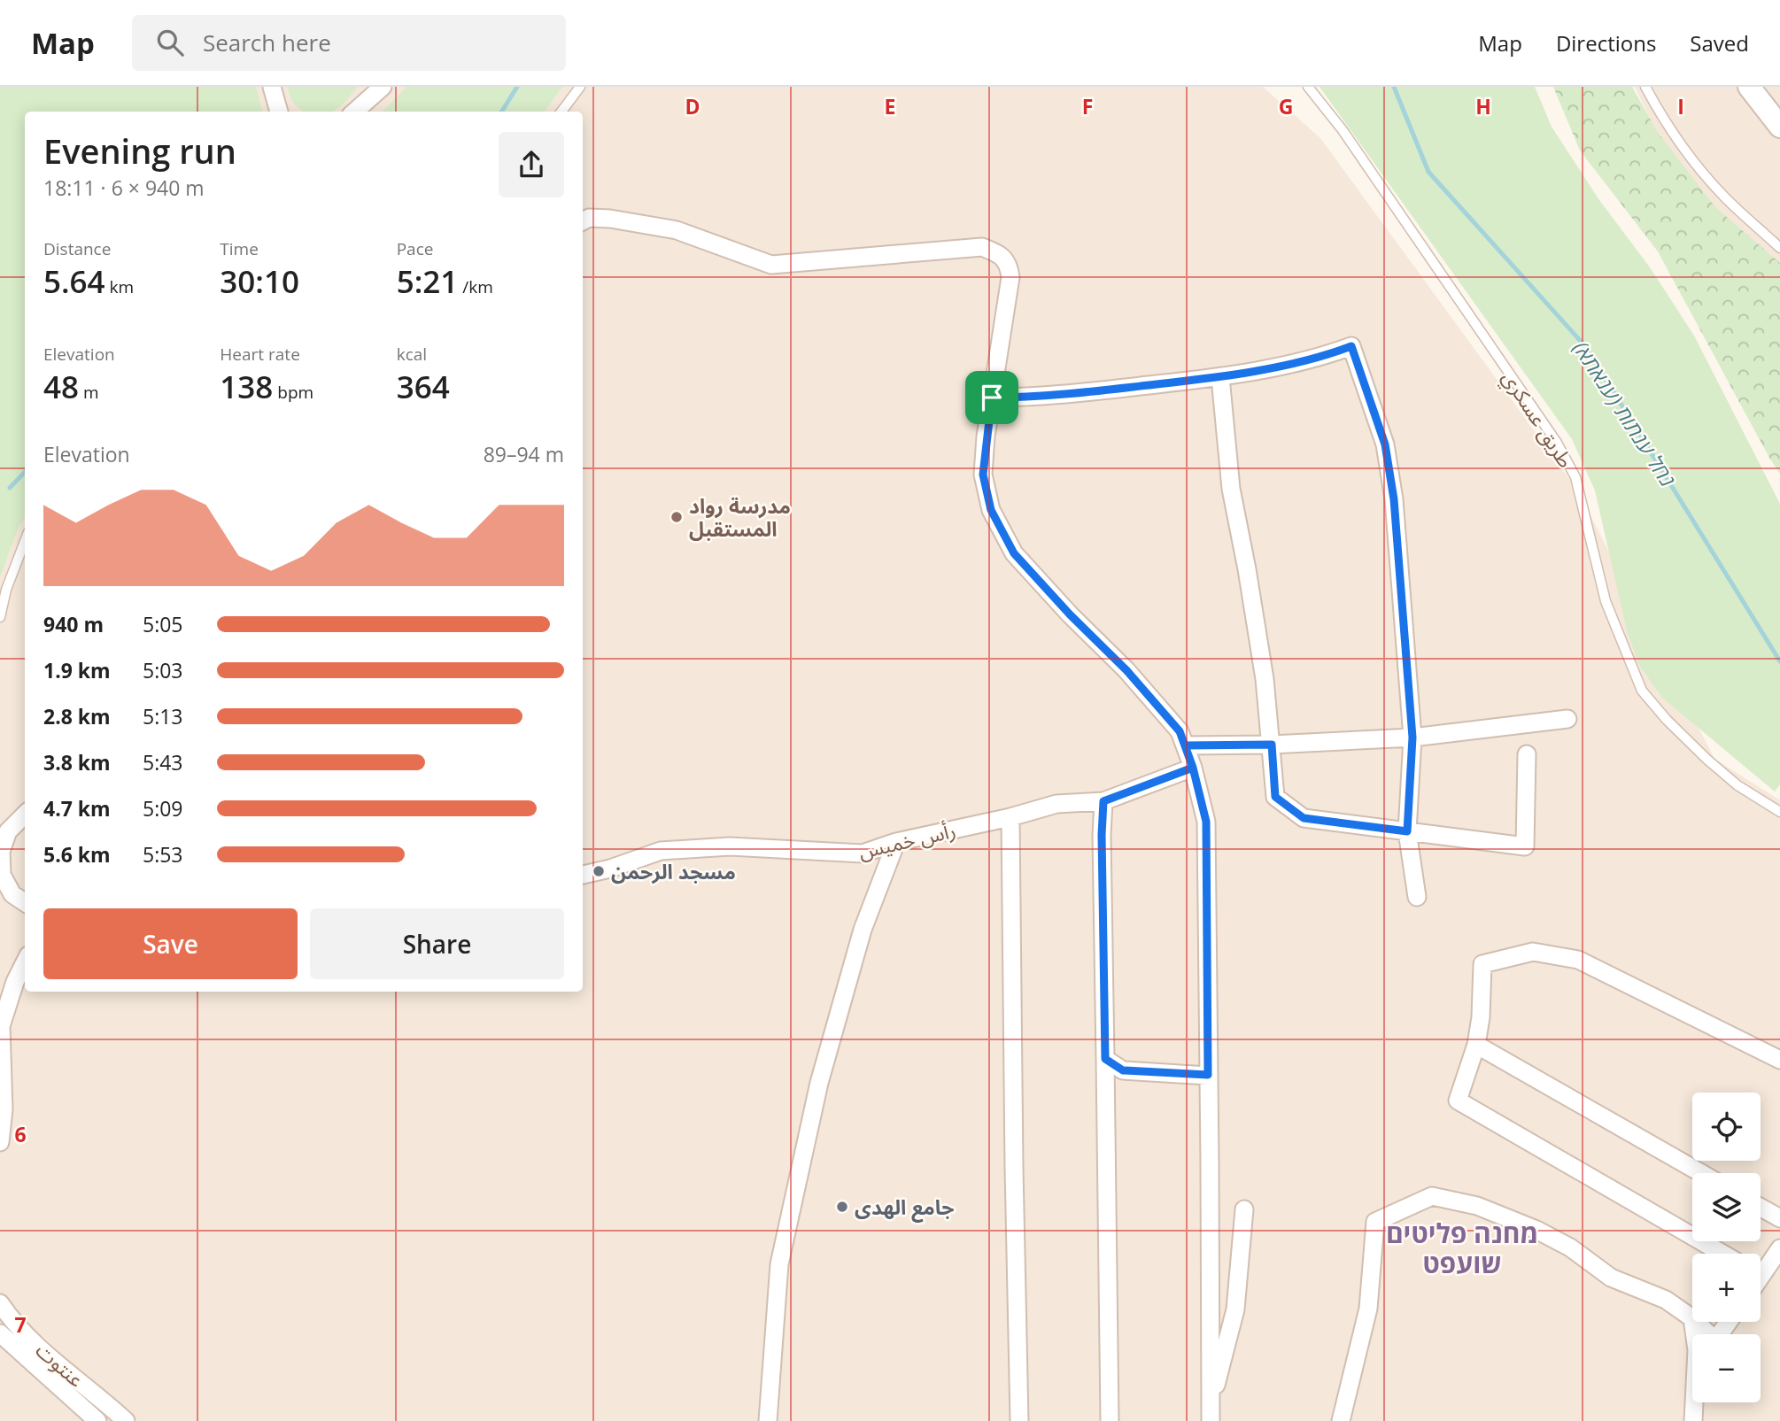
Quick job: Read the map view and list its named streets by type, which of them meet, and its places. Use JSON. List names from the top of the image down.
{
  "streets": {
    "street": ["رأس خميس", "عنتوت"],
    "lane": ["طريق عسكري"]
  },
  "districts": ["מחנה פליטים שועפט"],
  "water": ["נחל ענתות (ענאתא)"],
  "places": ["مدرسة رواد المستقبل", "مسجد الرحمن", "جامع الهدى"],
  "page": {
    "header": "Map",
    "search": "Search here",
    "nav": ["Map", "Directions", "Saved"],
    "heading": ["Evening run", "18:11 · 6 × 940 m"],
    "stats": [
      ["Distance", "5.64 km"],
      ["Time", "30:10"],
      ["Pace", "5:21 /km"],
      ["Elevation", "48 m"],
      ["Heart rate", "138 bpm"],
      ["kcal", "364"]
    ],
    "chart": ["Elevation", "89–94 m"],
    "list": [
      {
        "name": "940 m",
        "note": "5:05"
      },
      {
        "name": "1.9 km",
        "note": "5:03"
      },
      {
        "name": "2.8 km",
        "note": "5:13"
      },
      {
        "name": "3.8 km",
        "note": "5:43"
      },
      {
        "name": "4.7 km",
        "note": "5:09"
      },
      {
        "name": "5.6 km",
        "note": "5:53"
      }
    ],
    "buttons": ["Save", "Share"],
    "map_buttons": ["+", "−"]
  },
  "grid": {
    "columns": [
      "D",
      "E",
      "F",
      "G",
      "H",
      "I"
    ],
    "rows": ["6", "7"]
  }
}
